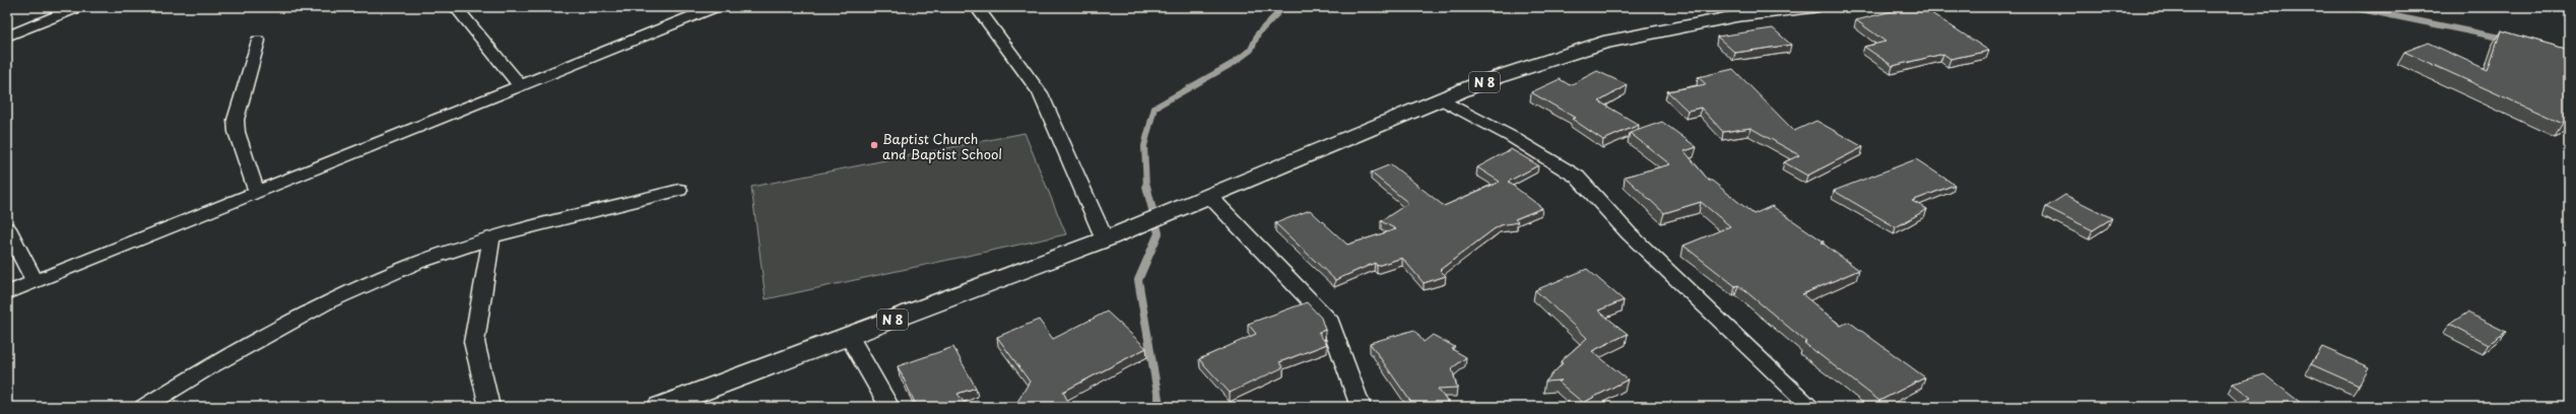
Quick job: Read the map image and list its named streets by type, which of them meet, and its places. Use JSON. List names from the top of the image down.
{
  "streets": {
    "highway": ["N 8"]
  },
  "places": ["Baptist Church and Baptist School"]
}
